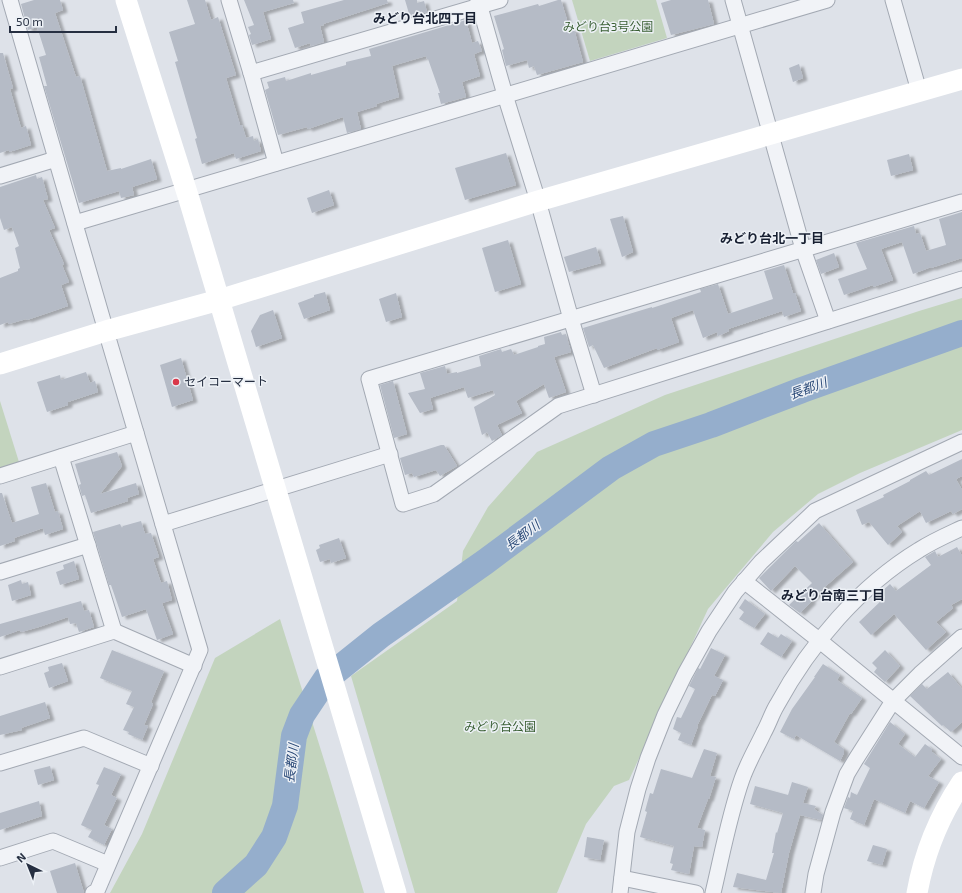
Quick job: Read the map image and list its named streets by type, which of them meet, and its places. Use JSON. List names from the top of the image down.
{
  "districts": ["みどり台北四丁目", "みどり台北一丁目", "みどり台南三丁目"],
  "water": ["長都川"],
  "parks": ["みどり台3号公園", "みどり台公園"],
  "places": ["セイコーマート"],
  "scale_bar": "50 m",
  "north": "top left"
}
